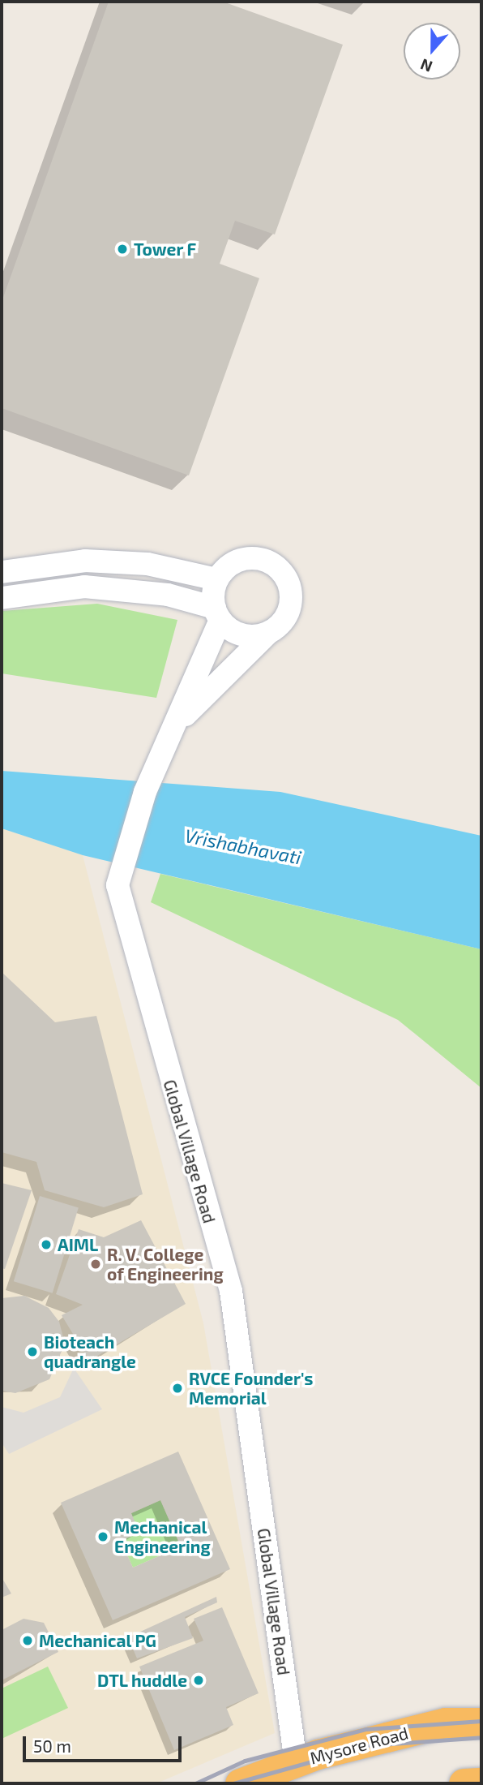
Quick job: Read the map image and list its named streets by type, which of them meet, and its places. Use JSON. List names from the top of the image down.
{
  "streets": {
    "highway": ["Mysore Road"],
    "street": ["Global Village Road"]
  },
  "crossings": [
    ["Global Village Road", "Mysore Road"]
  ],
  "water": ["Vrishabhavati"],
  "places": [
    "Tower F",
    "AIML",
    "R. V. College of Engineering",
    "Bioteach quadrangle",
    "RVCE Founder's Memorial",
    "Mechanical Engineering",
    "Mechanical PG",
    "DTL huddle"
  ],
  "scale_bar": "50 m",
  "north": "bottom"
}
